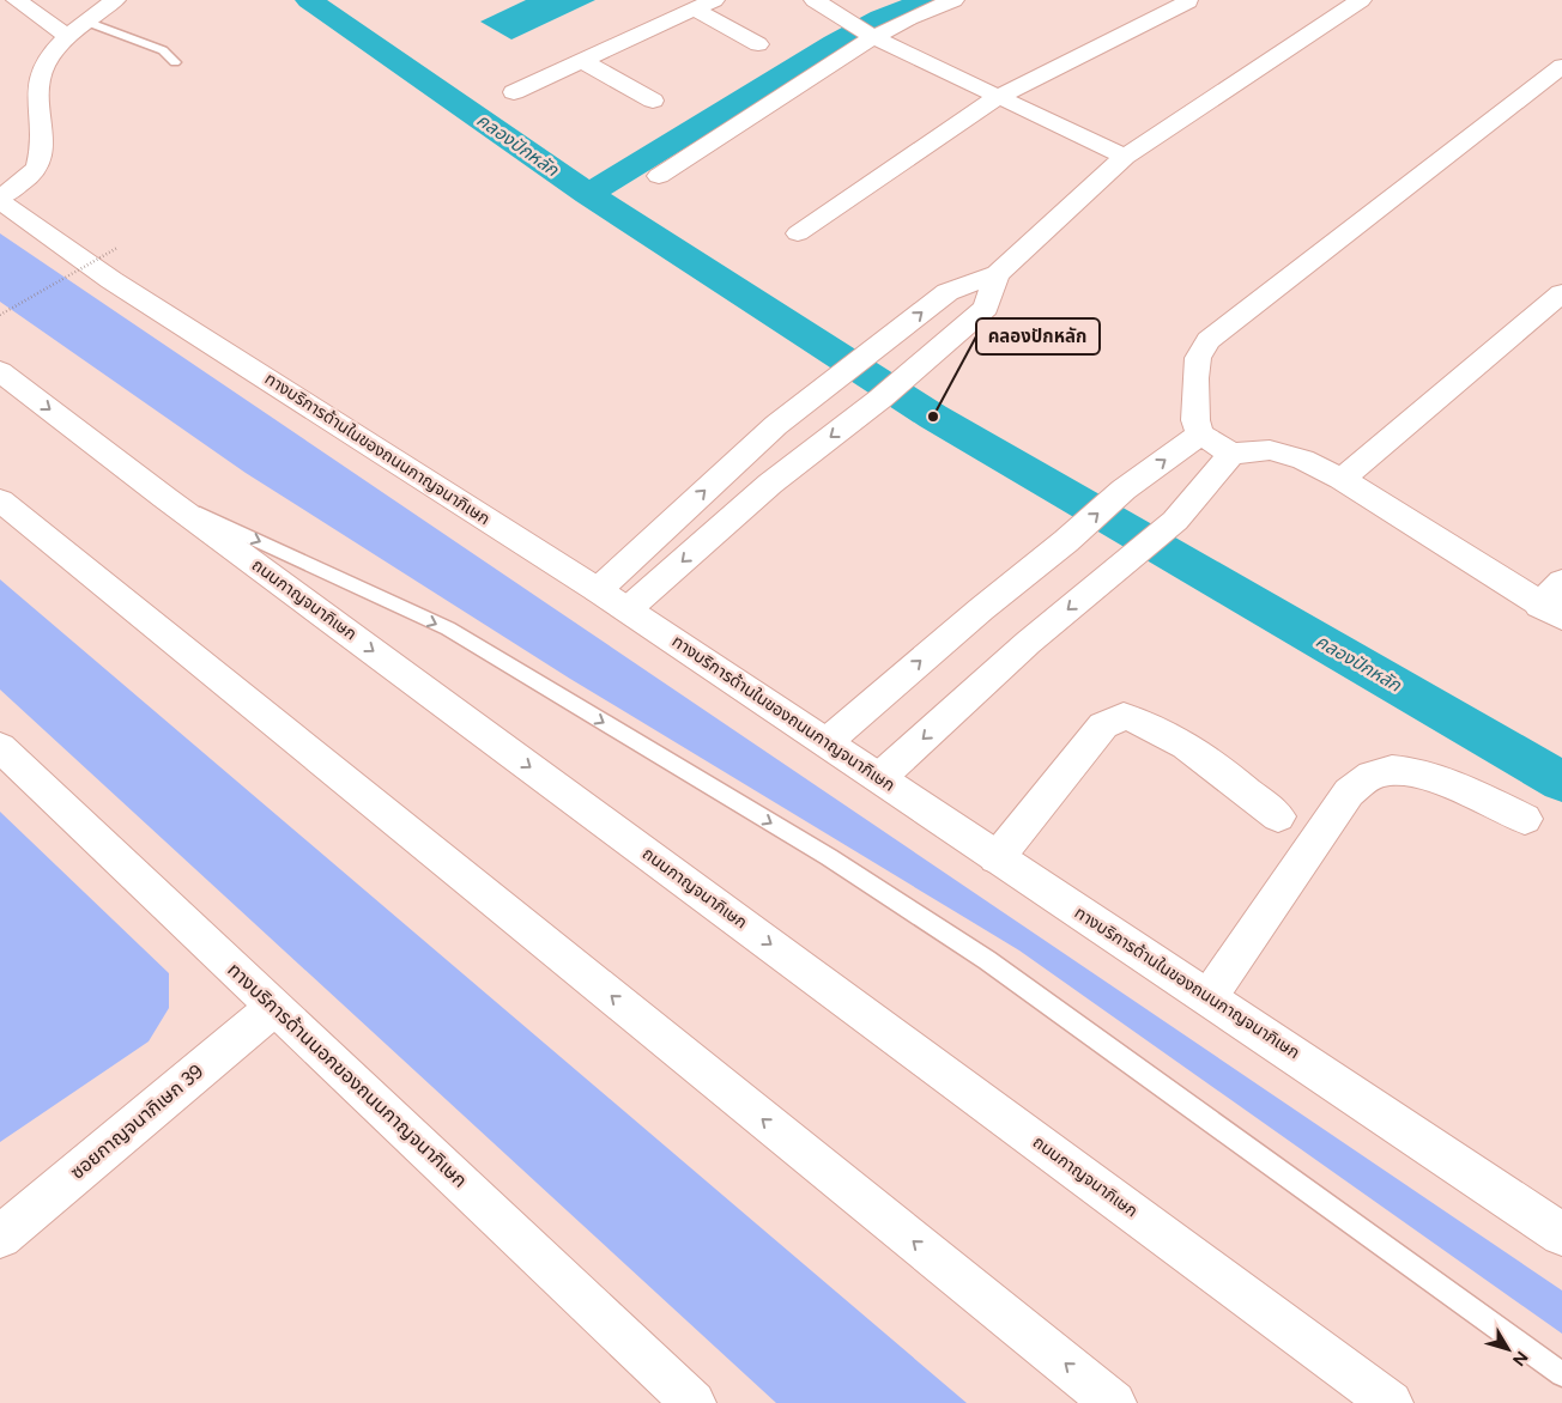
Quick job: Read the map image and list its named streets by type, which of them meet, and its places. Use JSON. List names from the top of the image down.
{
  "streets": {
    "main road": [
      "ทางบริการด้านในของถนนกาญจนาภิเษก",
      "ถนนกาญจนาภิเษก",
      "ทางบริการด้านนอกของถนนกาญจนาภิเษก",
      "ซอยกาญจนาภิเษก 39"
    ]
  },
  "crossings": [
    ["ทางบริการด้านนอกของถนนกาญจนาภิเษก", "ซอยกาญจนาภิเษก 39"]
  ],
  "water": ["คลองปักหลัก"],
  "places": ["คลองปักหลัก"],
  "north": "bottom right"
}
